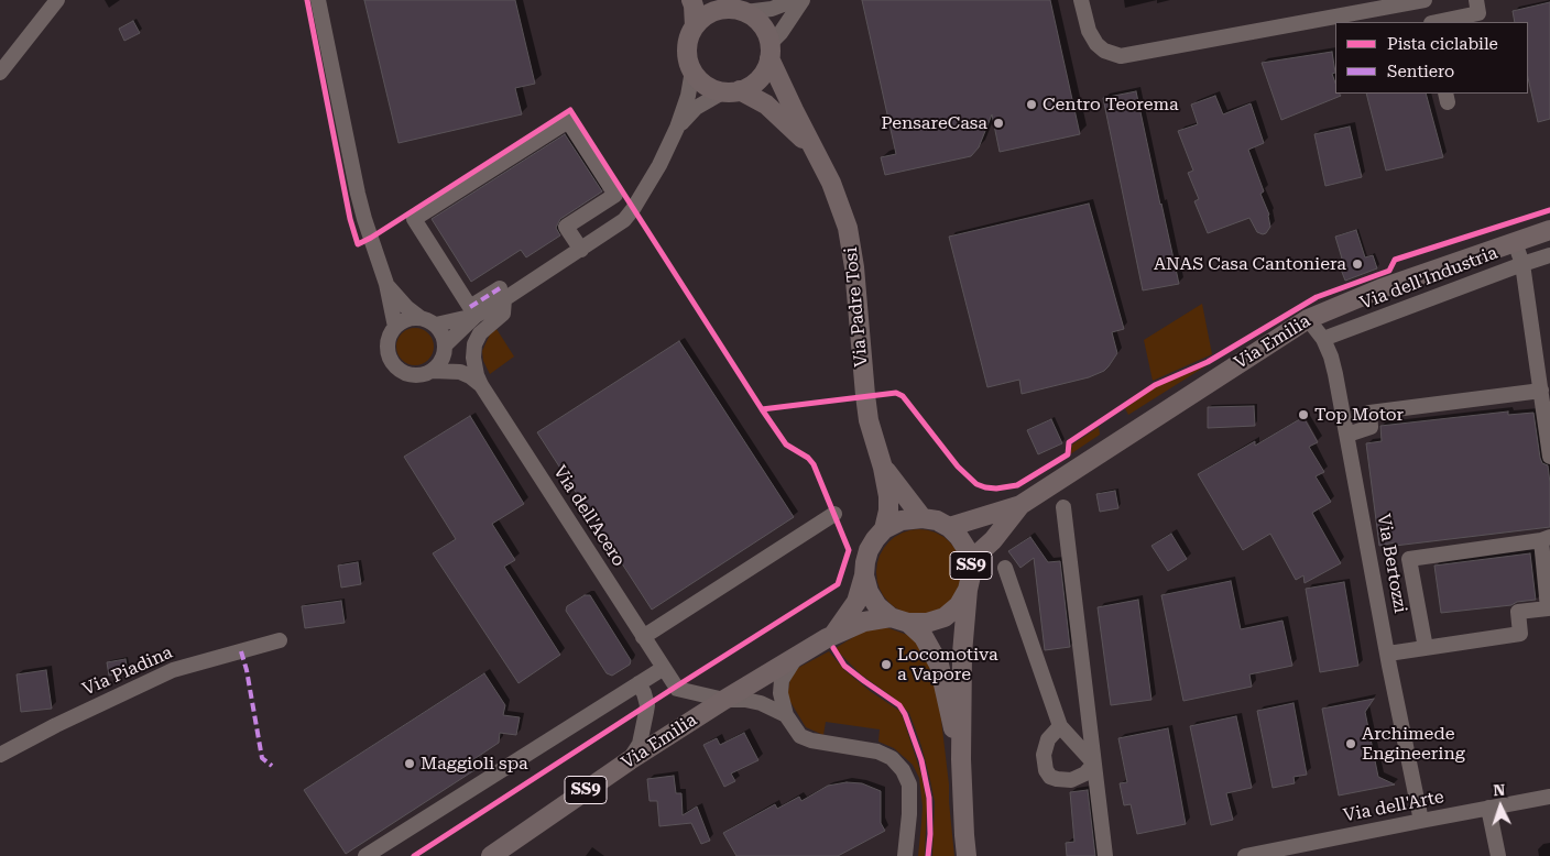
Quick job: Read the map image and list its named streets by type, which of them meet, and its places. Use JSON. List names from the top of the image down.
{
  "streets": {
    "main road": ["Via Padre Tosi", "Via Emilia", "SS9"],
    "street": [
      "Via dell'Industria",
      "Via dell'Acero",
      "Via Bertozzi",
      "Via Piadina",
      "Via dell'Arte"
    ]
  },
  "crossings": [
    ["Via dell'Industria", "Via Bertozzi"],
    ["Via Padre Tosi", "Via Emilia"],
    ["Via Padre Tosi", "SS9"],
    ["Via Emilia", "Via dell'Acero"],
    ["Via Emilia", "Via Bertozzi"],
    ["Via Emilia", "SS9"],
    ["Via Bertozzi", "Via dell'Arte"]
  ],
  "places": [
    "Centro Teorema",
    "PensareCasa",
    "ANAS Casa Cantoniera",
    "Top Motor",
    "Locomotiva a Vapore",
    "Archimede Engineering",
    "Maggioli spa"
  ],
  "legend": ["Pista ciclabile", "Sentiero"],
  "north": "top"
}
